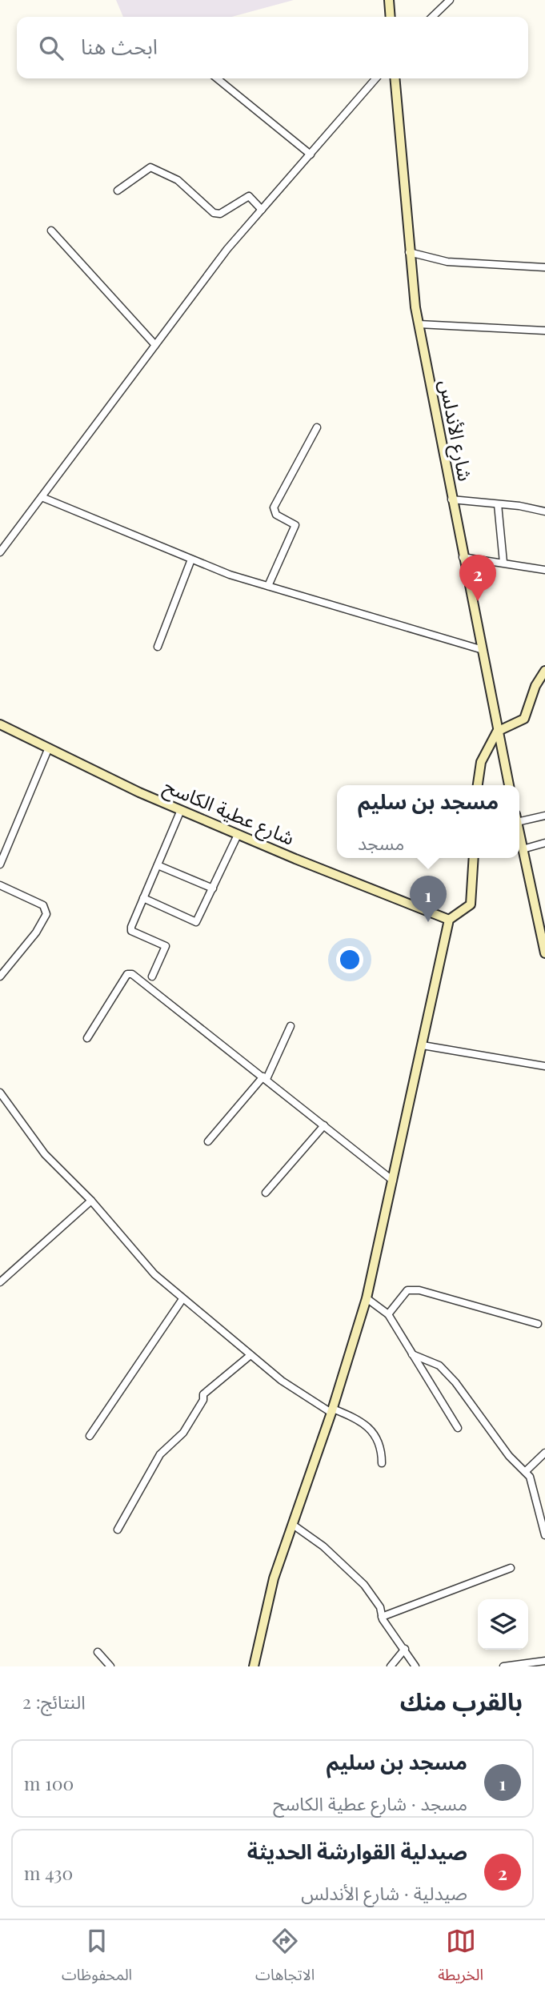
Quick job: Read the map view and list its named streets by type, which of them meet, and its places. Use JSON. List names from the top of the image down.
{
  "streets": {
    "main road": ["شارع الأندلس", "شارع عطية الكاسح"]
  },
  "page": {
    "search": "ابحث هنا",
    "pins": ["2", "1"],
    "popup": ["مسجد بن سليم", "مسجد"],
    "heading": ["بالقرب منك", "النتائج: 2"],
    "list": [
      {
        "mark": "1",
        "name": "مسجد بن سليم",
        "note": "مسجد · شارع عطية الكاسح",
        "value": "100 m"
      },
      {
        "mark": "2",
        "name": "صيدلية القوارشة الحديثة",
        "note": "صيدلية · شارع الأندلس",
        "value": "430 m"
      }
    ],
    "nav": ["الخريطة", "الاتجاهات", "المحفوظات"]
  }
}
